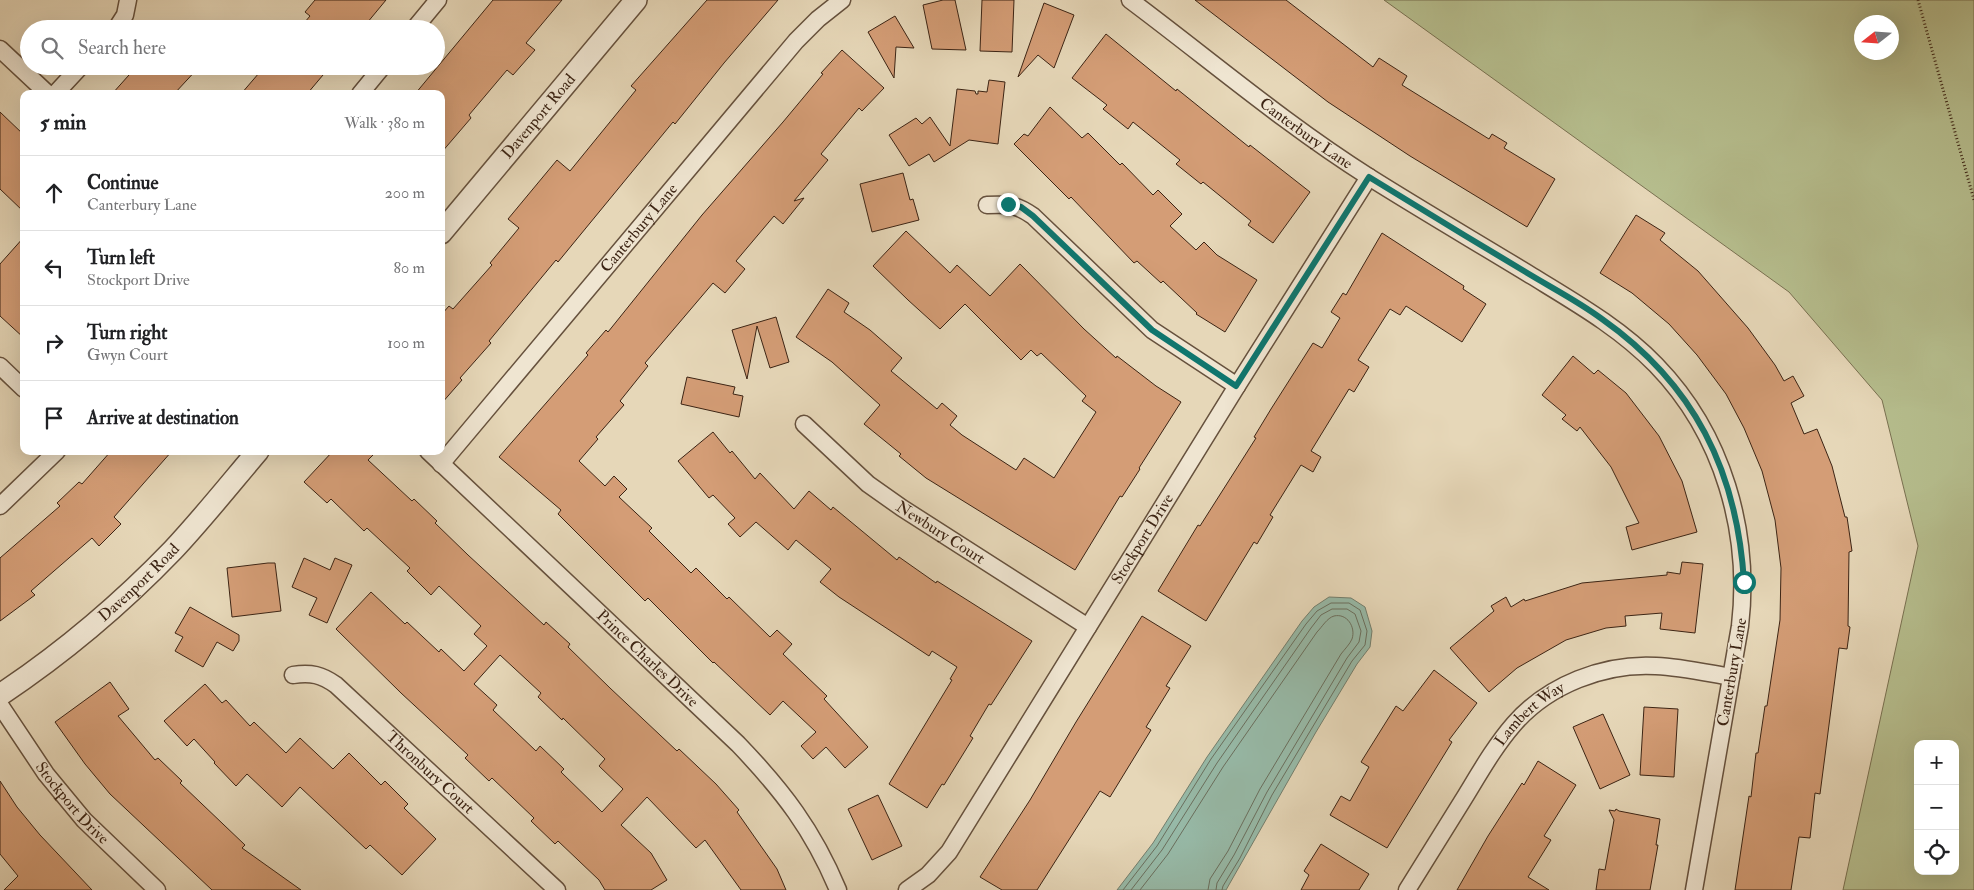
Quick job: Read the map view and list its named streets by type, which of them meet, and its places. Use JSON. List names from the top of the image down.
{
  "streets": {
    "street": [
      "Davenport Road",
      "Canterbury Lane",
      "Newbury Court",
      "Stockport Drive",
      "Prince Charles Drive",
      "Lambert Way",
      "Thronbury Court"
    ]
  },
  "crossings": [
    ["Canterbury Lane", "Stockport Drive"],
    ["Canterbury Lane", "Prince Charles Drive"],
    ["Canterbury Lane", "Lambert Way"],
    ["Newbury Court", "Stockport Drive"]
  ],
  "north": "left",
  "page": {
    "search": "Search here",
    "heading": ["5 min", "Walk · 380 m"],
    "list": [
      ["Continue", "Canterbury Lane", "200 m"],
      ["Turn left", "Stockport Drive", "80 m"],
      ["Turn right", "Gwyn Court", "100 m"],
      "Arrive at destination"
    ],
    "map_buttons": ["+", "−"]
  }
}
